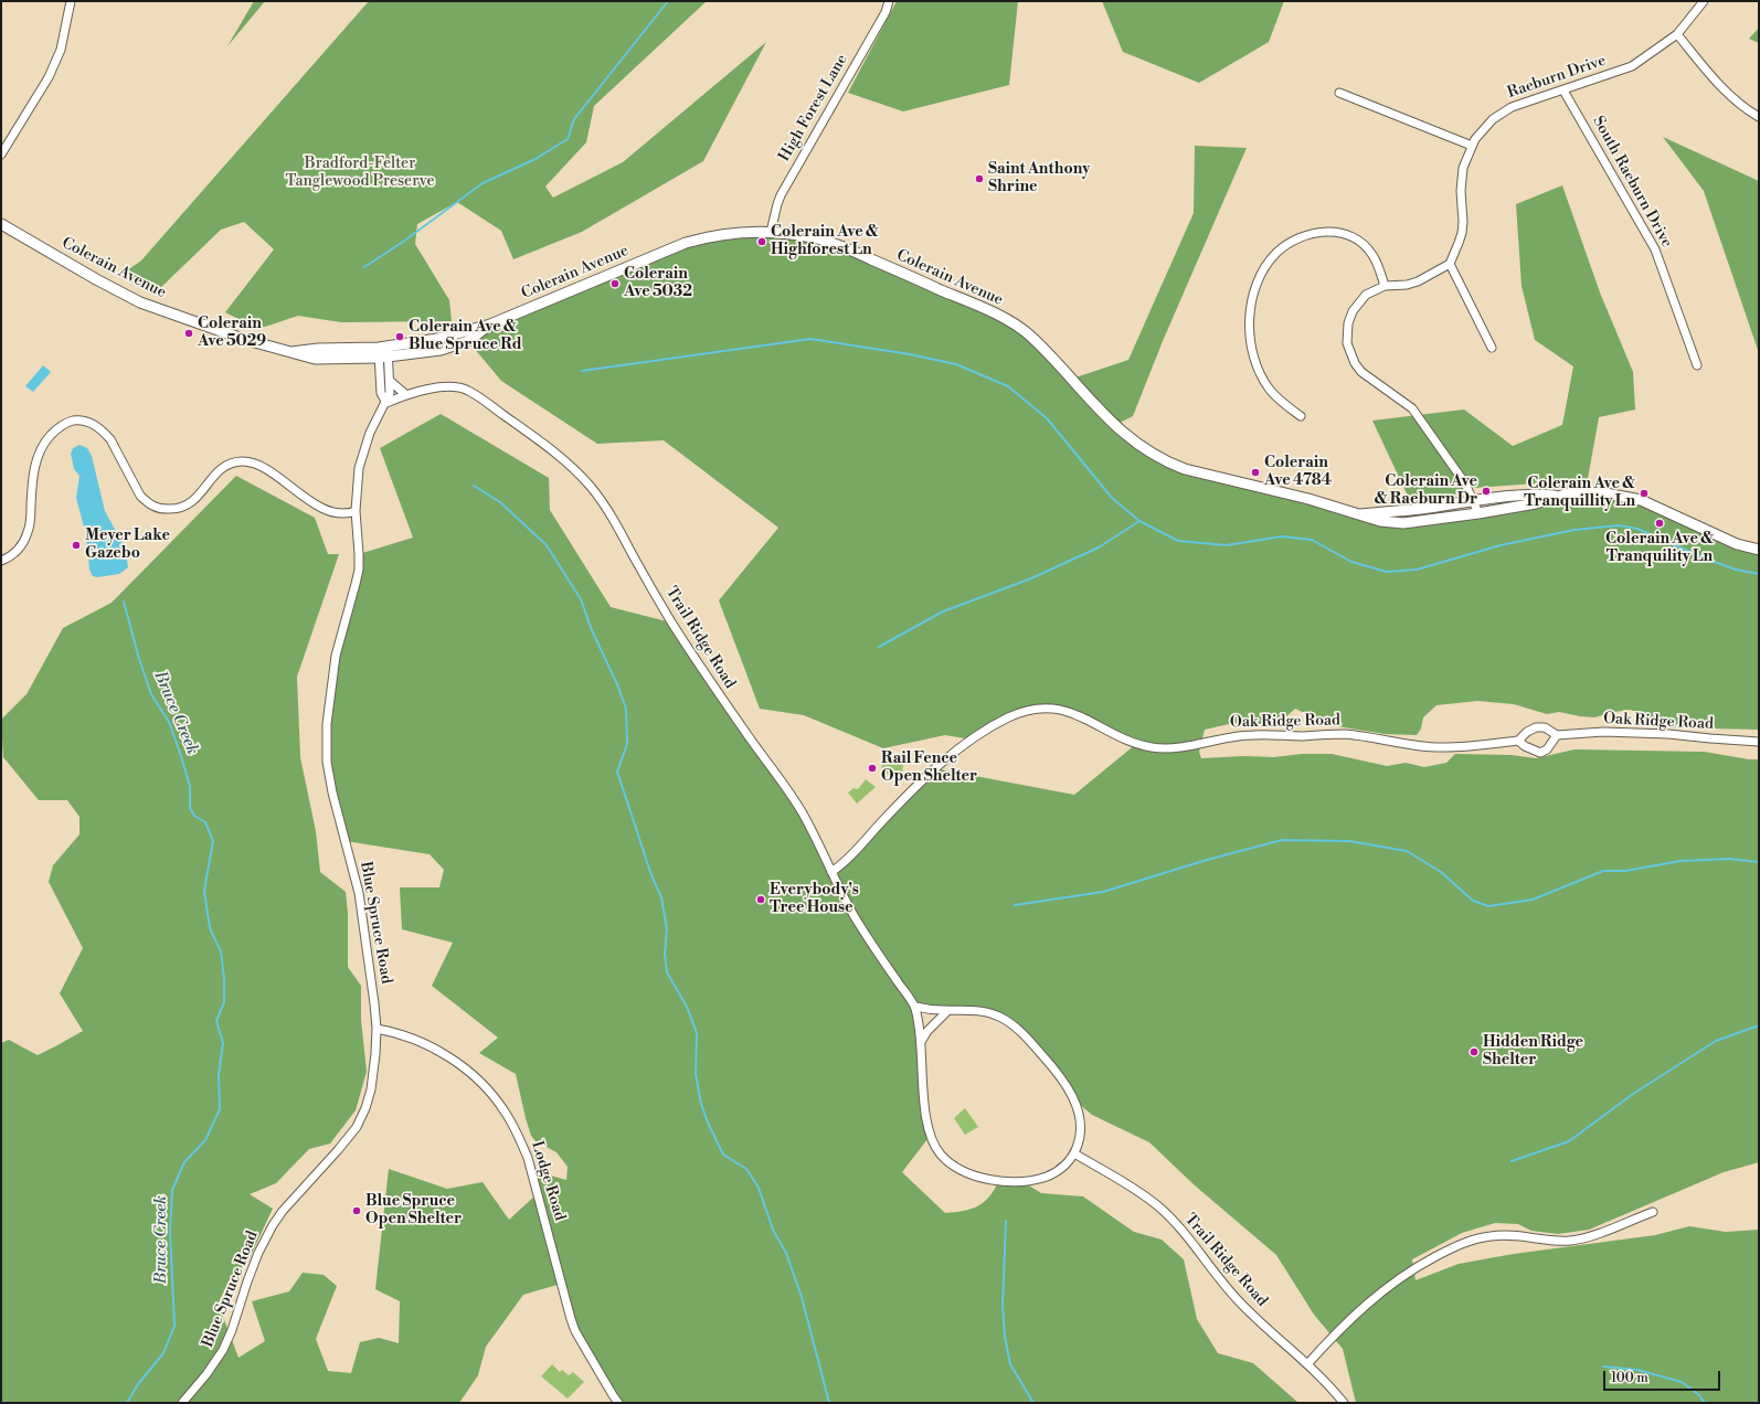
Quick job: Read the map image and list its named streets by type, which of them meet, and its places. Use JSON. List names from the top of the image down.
{
  "streets": {
    "main road": ["Colerain Avenue"],
    "street": [
      "Raeburn Drive",
      "High Forest Lane",
      "South Raeburn Drive",
      "Trail Ridge Road",
      "Oak Ridge Road",
      "Blue Spruce Road",
      "Lodge Road"
    ]
  },
  "crossings": [
    ["Raeburn Drive", "South Raeburn Drive"],
    ["High Forest Lane", "Colerain Avenue"],
    ["Colerain Avenue", "Blue Spruce Road"],
    ["Trail Ridge Road", "Oak Ridge Road"],
    ["Trail Ridge Road", "Blue Spruce Road"],
    ["Blue Spruce Road", "Lodge Road"]
  ],
  "water": ["Bruce Creek"],
  "parks": ["Bradford-Felter Tanglewood Preserve"],
  "places": [
    "Saint Anthony Shrine",
    "Colerain Ave & Highforest Ln",
    "Colerain Ave 5032",
    "Colerain Ave 5029",
    "Colerain Ave & Blue Spruce Rd",
    "Colerain Ave 4784",
    "Colerain Ave & Raeburn Dr",
    "Colerain Ave & Tranquillity Ln",
    "Colerain Ave & Tranquility Ln",
    "Meyer Lake Gazebo",
    "Rail Fence Open Shelter",
    "Everybody's Tree House",
    "Hidden Ridge Shelter",
    "Blue Spruce Open Shelter"
  ],
  "scale_bar": "100 m"
}
